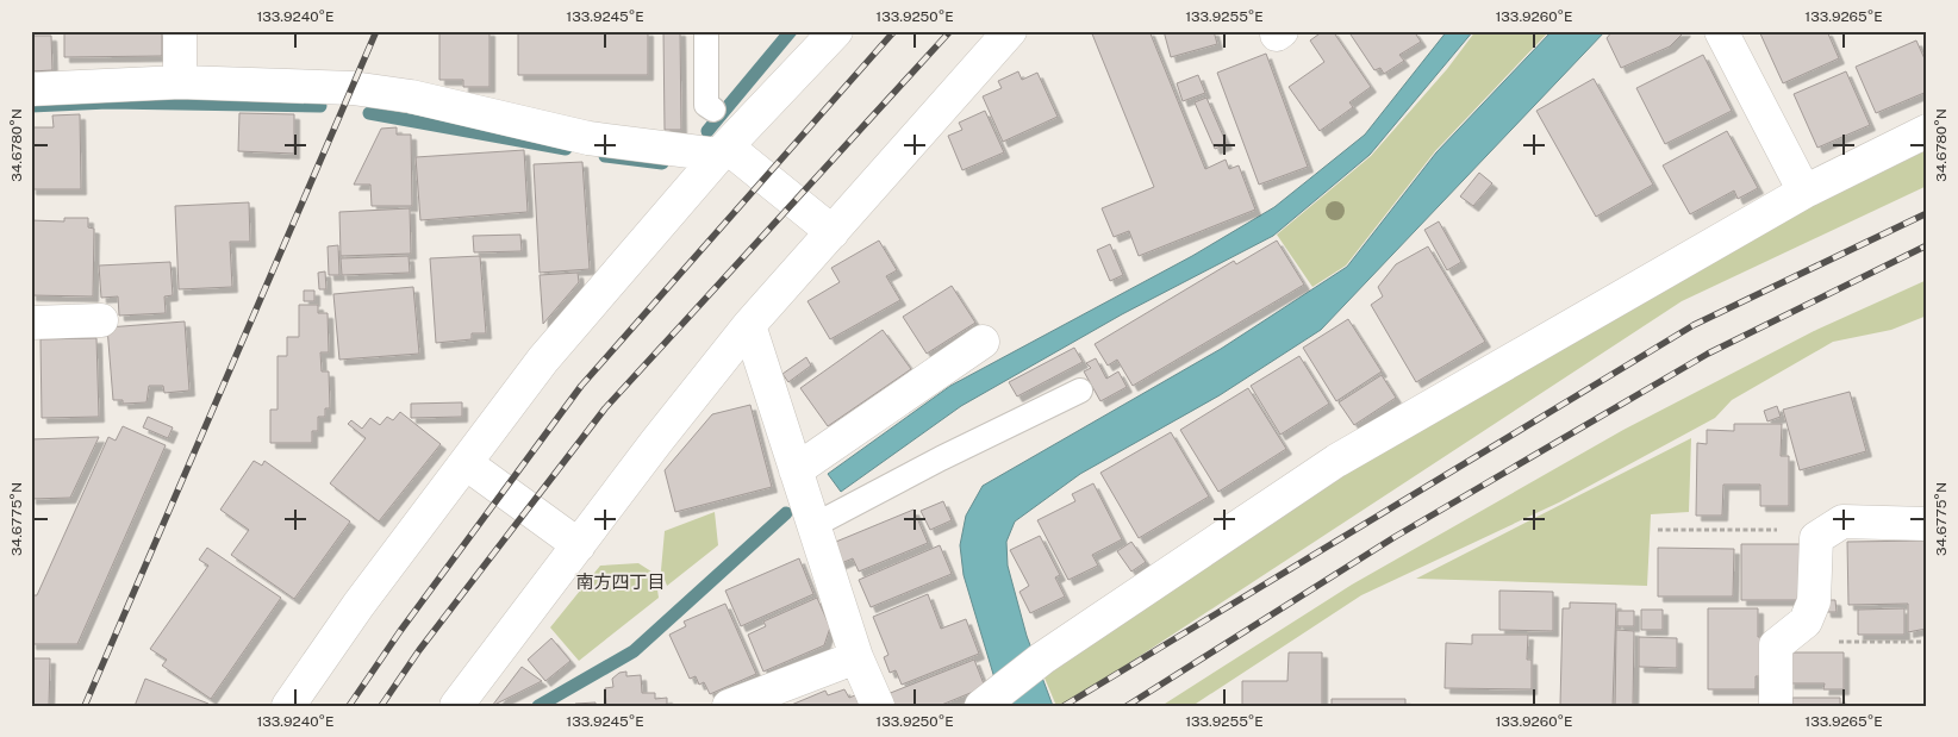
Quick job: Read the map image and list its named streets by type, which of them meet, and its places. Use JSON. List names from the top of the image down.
{
  "districts": ["南方四丁目"],
  "coordinates": [
    "133.9240°E",
    "133.9245°E",
    "133.9250°E",
    "133.9255°E",
    "133.9260°E",
    "133.9265°E",
    "34.6780°N",
    "34.6775°N"
  ]
}
